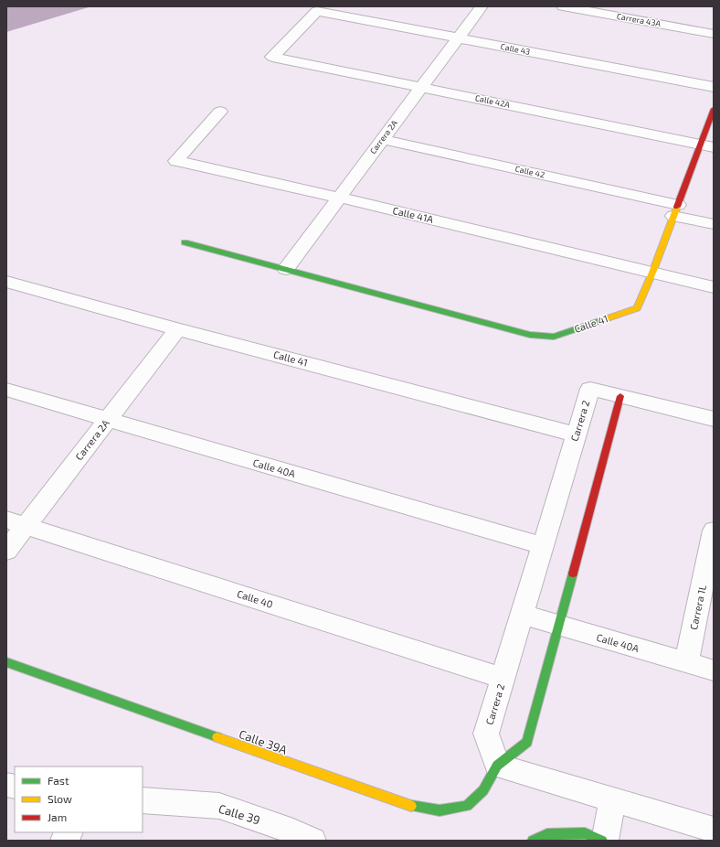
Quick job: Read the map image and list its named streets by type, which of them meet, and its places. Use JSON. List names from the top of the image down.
{
  "streets": {
    "street": [
      "Carrera 43A",
      "Calle 43",
      "Calle 42A",
      "Carrera 2A",
      "Calle 42",
      "Calle 41A",
      "Calle 41",
      "Carrera 2",
      "Calle 40A",
      "Calle 40",
      "Carrera 1L",
      "Calle 39A",
      "Calle 39"
    ]
  },
  "crossings": [
    ["Calle 43", "Calle 42A"],
    ["Calle 43", "Carrera 2A"],
    ["Calle 42A", "Carrera 2A"],
    ["Carrera 2A", "Calle 42"],
    ["Carrera 2A", "Calle 41A"],
    ["Carrera 2A", "Calle 41"],
    ["Carrera 2A", "Calle 40A"],
    ["Carrera 2A", "Calle 40"],
    ["Calle 41A", "Calle 41"],
    ["Calle 41", "Carrera 2"],
    ["Carrera 2", "Calle 40A"],
    ["Carrera 2", "Calle 40"],
    ["Carrera 2", "Calle 39A"],
    ["Calle 40A", "Carrera 1L"]
  ],
  "legend": ["Fast", "Slow", "Jam"]
}
